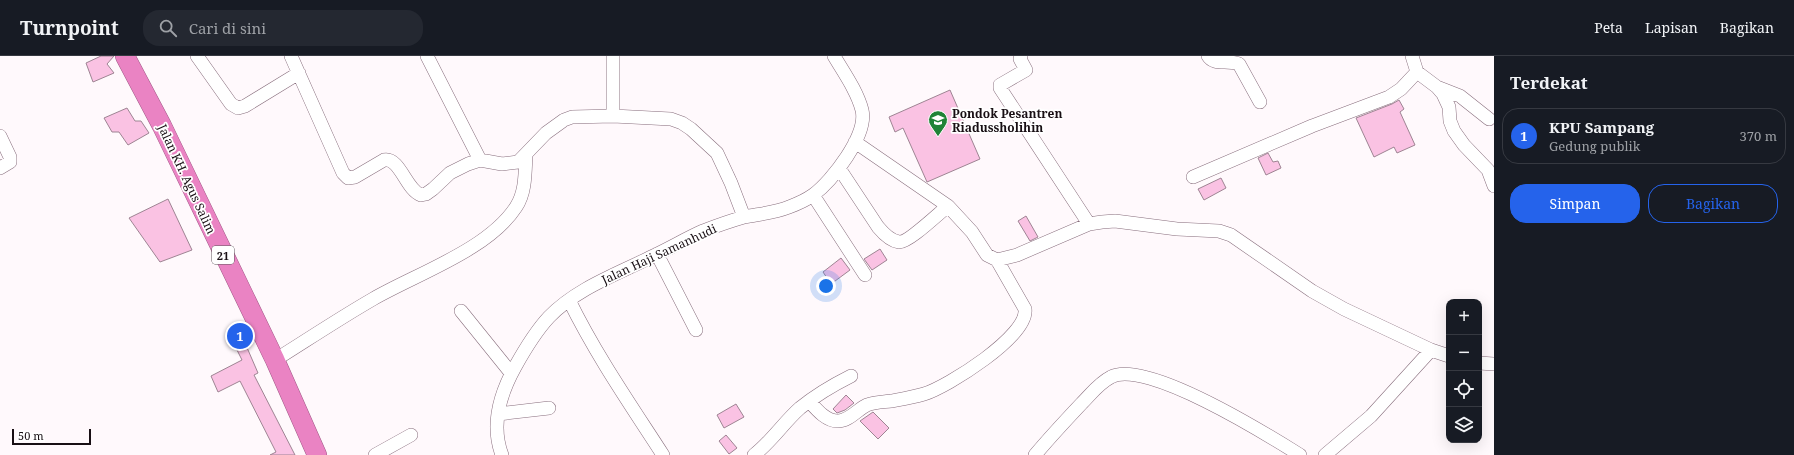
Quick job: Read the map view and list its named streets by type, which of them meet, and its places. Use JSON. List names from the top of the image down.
{
  "streets": {
    "highway": ["Jalan KH. Agus Salim", "21"],
    "street": ["Jalan Haji Samanhudi"]
  },
  "places": {
    "school or university": ["Pondok Pesantren Riadussholihin"]
  },
  "scale_bar": "50 m",
  "page": {
    "header": "Turnpoint",
    "search": "Cari di sini",
    "nav": ["Peta", "Lapisan", "Bagikan"],
    "heading": "Terdekat",
    "list": [
      {
        "mark": "1",
        "name": "KPU Sampang",
        "note": "Gedung publik",
        "value": "370 m"
      }
    ],
    "buttons": ["Simpan", "Bagikan"],
    "map_buttons": ["+", "−"],
    "pins": "1",
    "scale": "50 m"
  }
}
